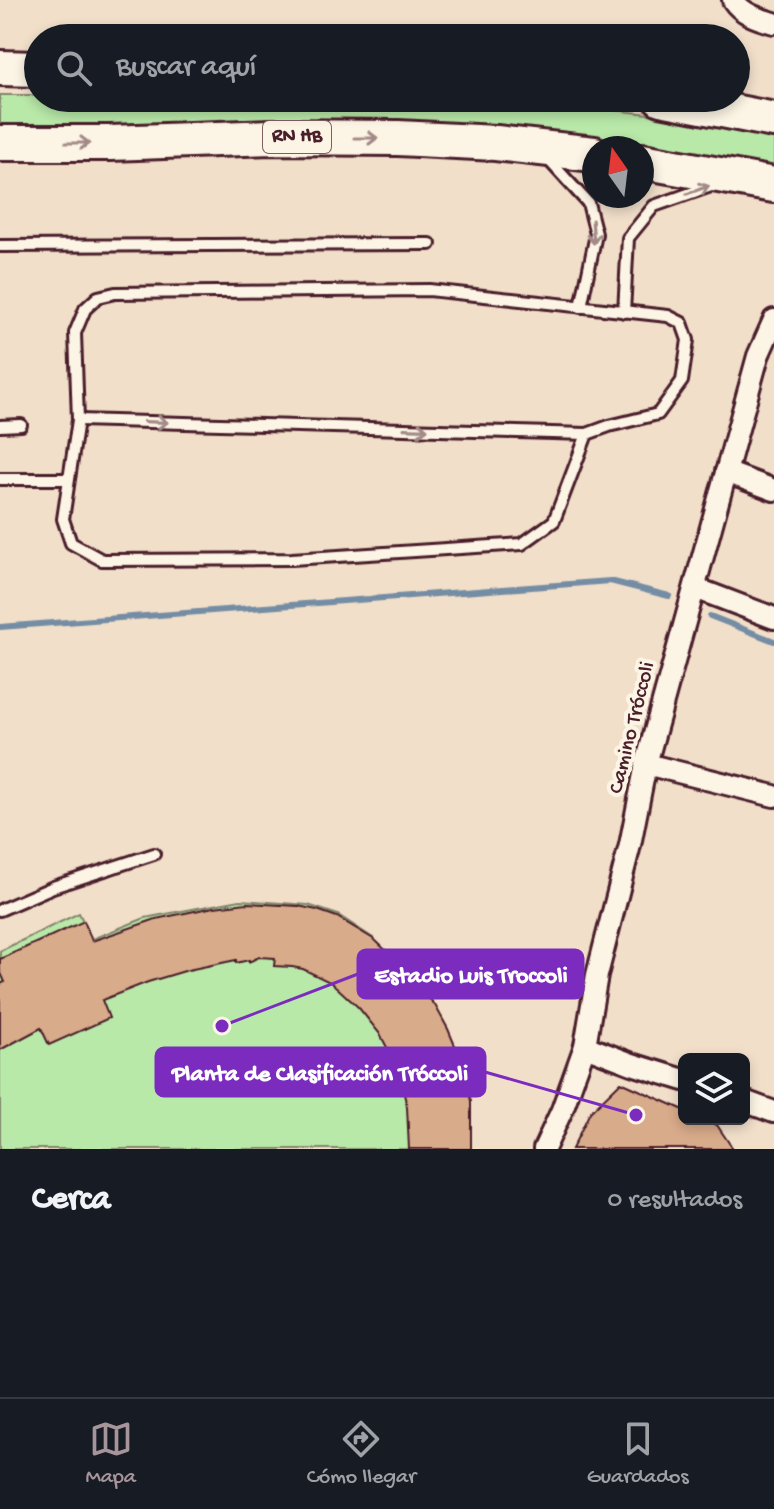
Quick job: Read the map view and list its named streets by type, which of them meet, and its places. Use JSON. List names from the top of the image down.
{
  "streets": {
    "highway": ["RN HB"],
    "street": ["Camino Tróccoli"]
  },
  "places": ["Estadio Luis Troccoli", "Planta de Clasificación Tróccoli"],
  "north": "top",
  "page": {
    "search": "Buscar aquí",
    "heading": ["Cerca", "0 resultados"],
    "nav": ["Mapa", "Cómo llegar", "Guardados"]
  }
}
